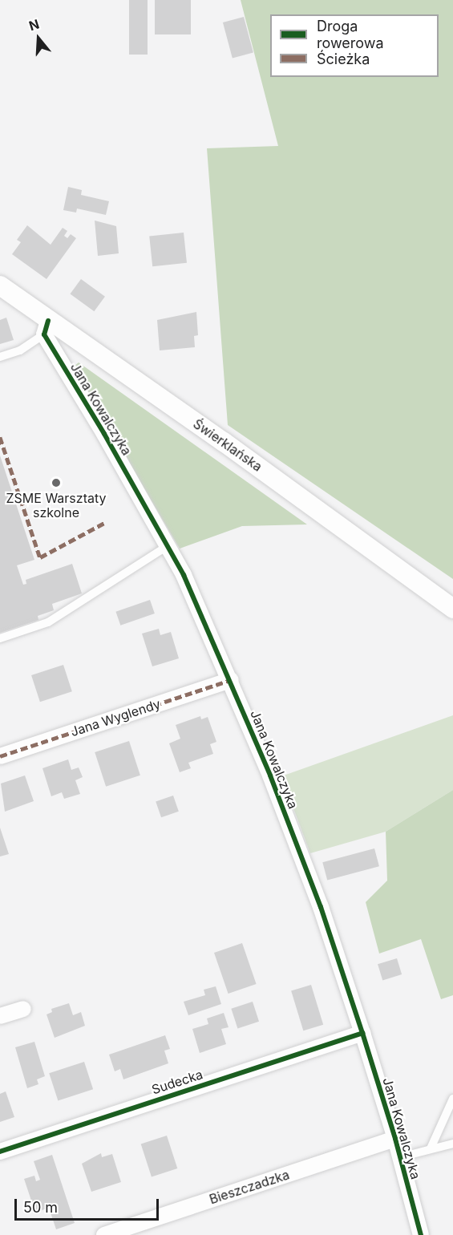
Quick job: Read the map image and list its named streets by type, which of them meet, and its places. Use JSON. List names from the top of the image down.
{
  "streets": {
    "street": [
      "Jana Kowalczyka",
      "Świerklańska",
      "Jana Wyglendy",
      "Sudecka",
      "Bieszczadzka"
    ]
  },
  "crossings": [
    ["Jana Kowalczyka", "Świerklańska"],
    ["Jana Kowalczyka", "Jana Wyglendy"],
    ["Jana Kowalczyka", "Sudecka"],
    ["Jana Kowalczyka", "Bieszczadzka"]
  ],
  "places": ["ZSME Warsztaty szkolne"],
  "legend": ["Droga rowerowa", "Ścieżka"],
  "scale_bar": "50 m",
  "north": "top"
}
